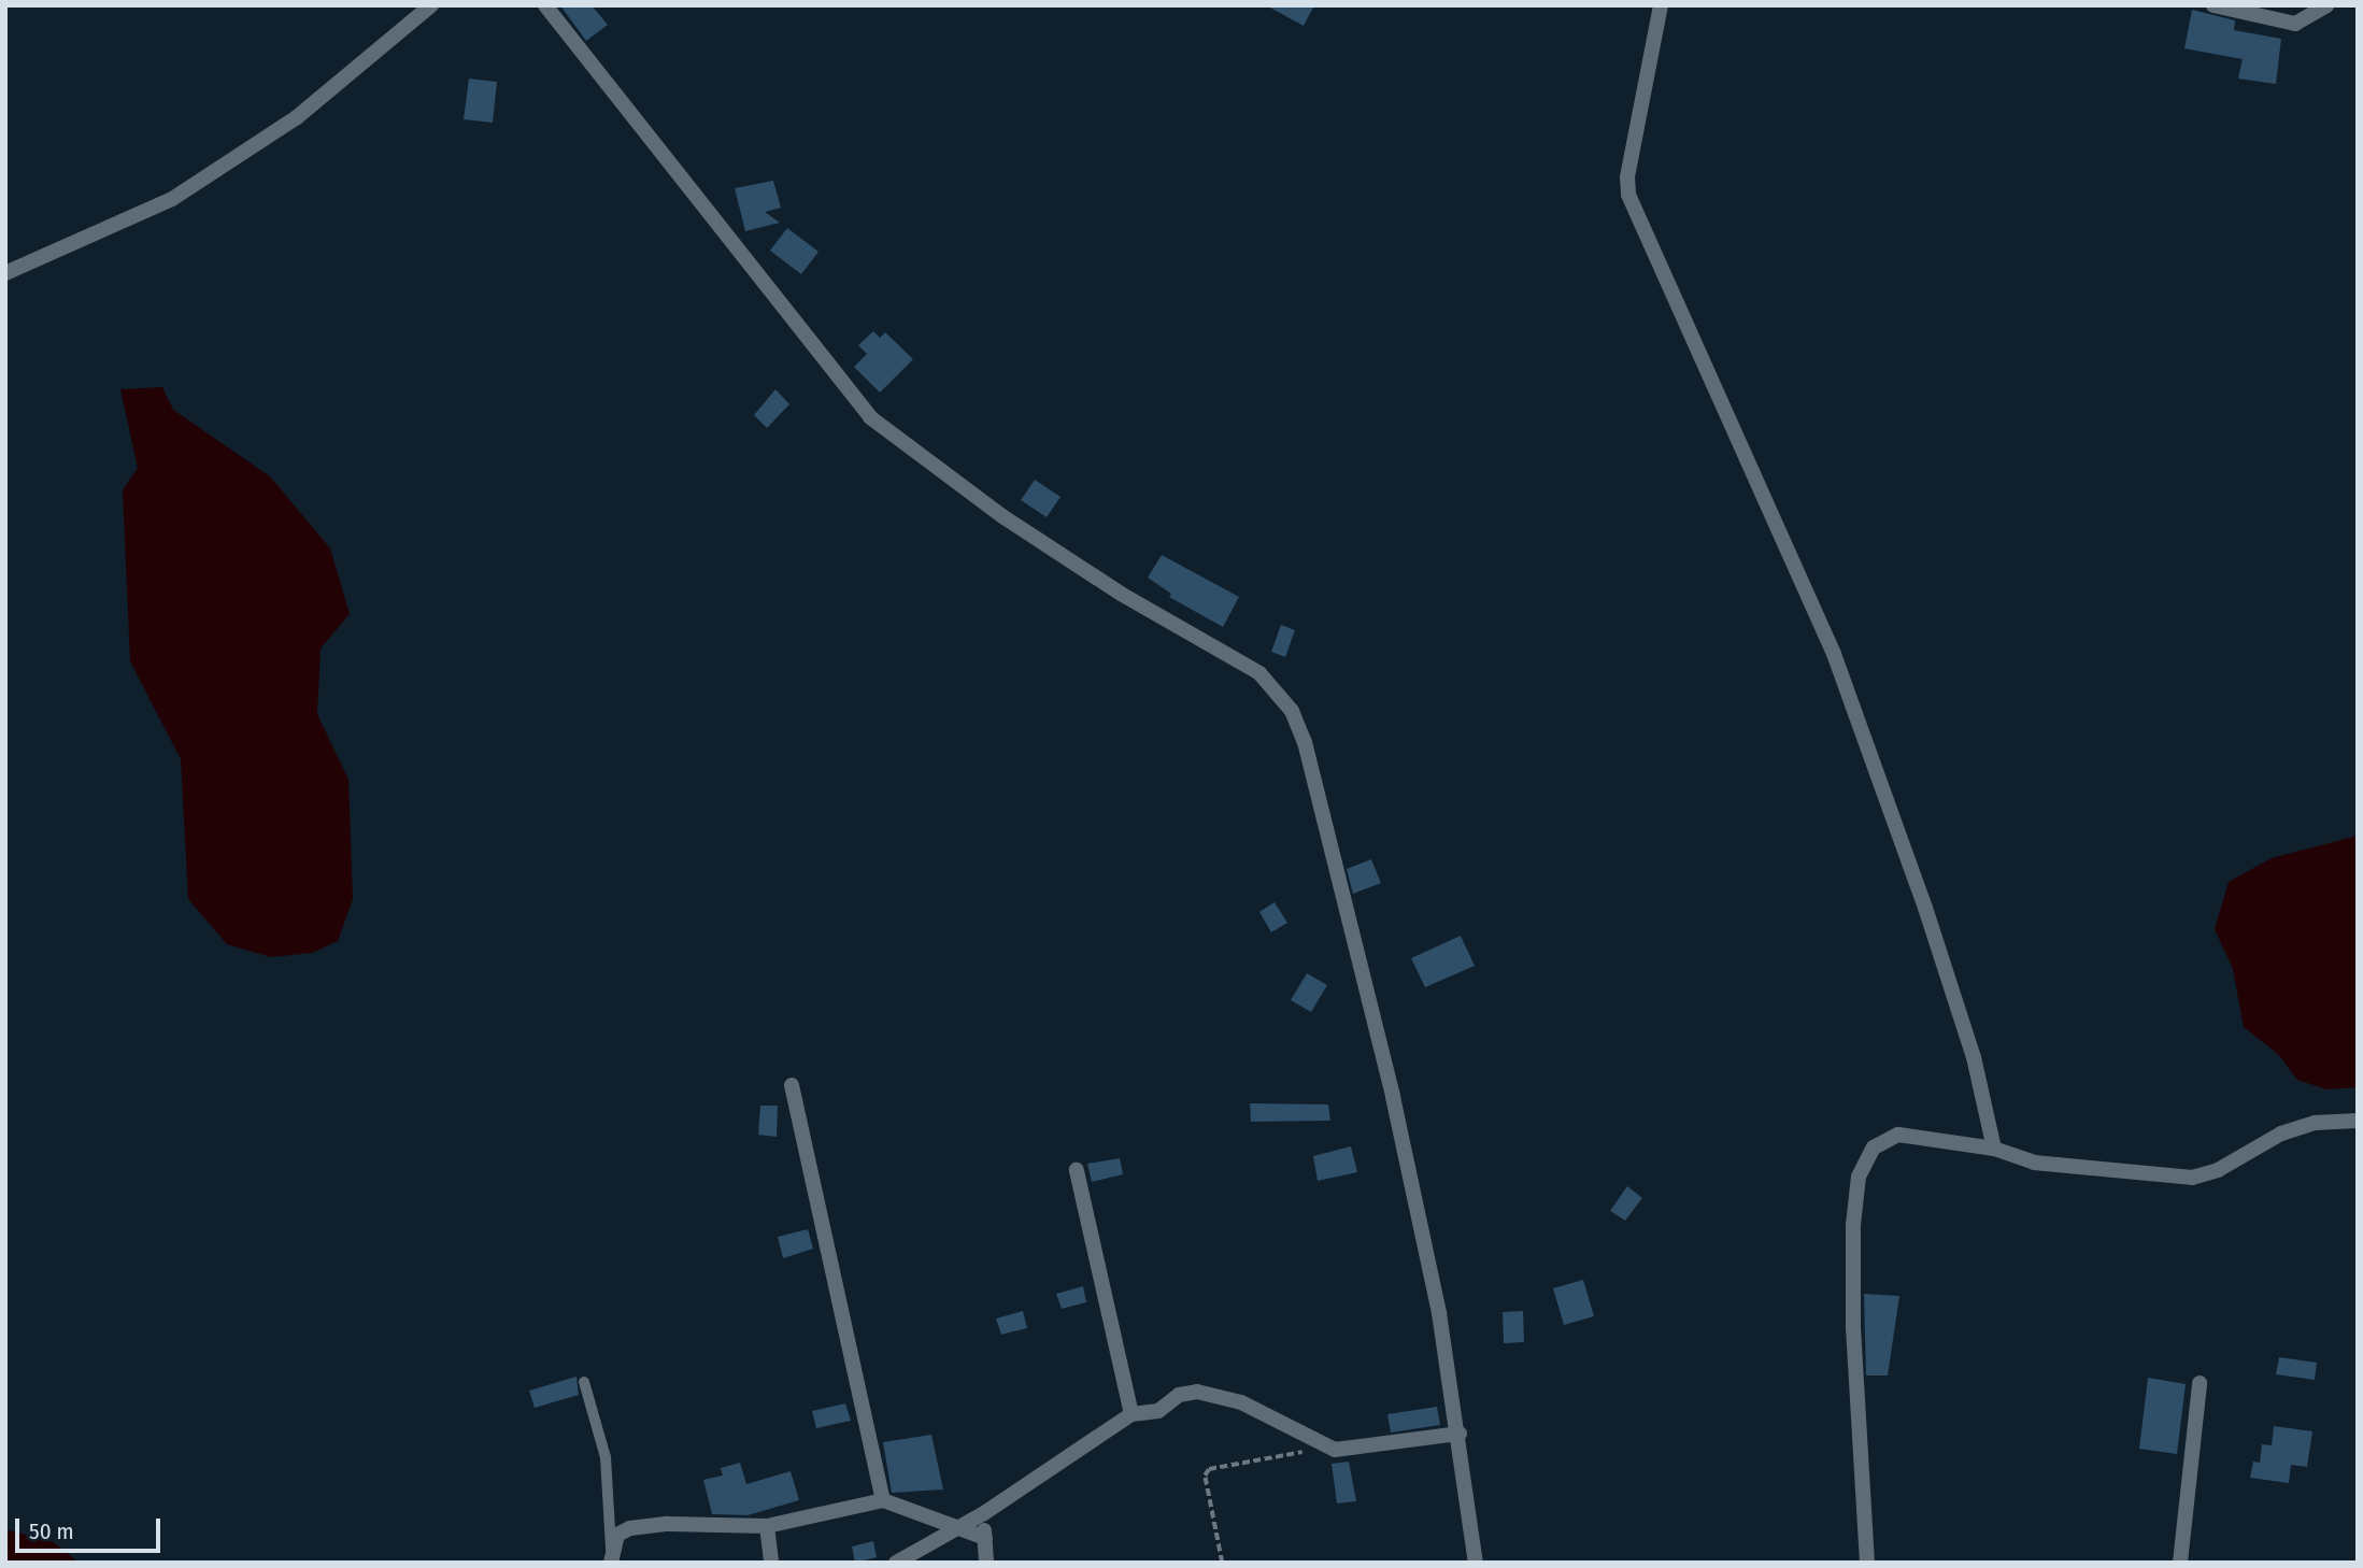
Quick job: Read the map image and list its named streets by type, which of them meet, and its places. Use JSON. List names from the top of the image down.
{
  "scale_bar": "50 m"
}
